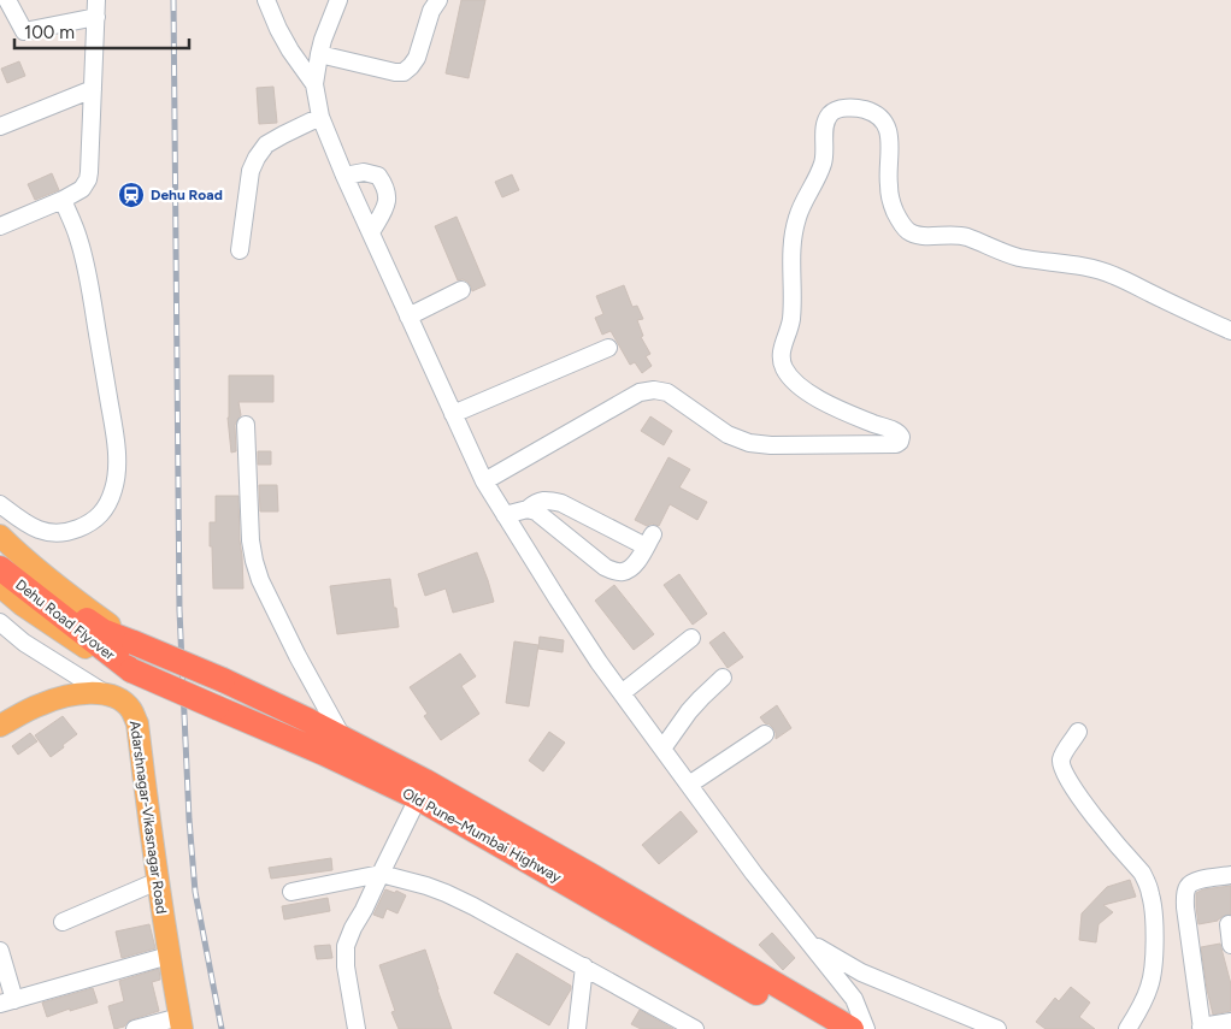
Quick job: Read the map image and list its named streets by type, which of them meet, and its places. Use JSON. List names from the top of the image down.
{
  "streets": {
    "highway": ["Dehu Road Flyover", "Old Pune–Mumbai Highway"],
    "main road": ["Adarshnagar-Vikasnagar Road"]
  },
  "crossings": [
    ["Dehu Road Flyover", "Old Pune–Mumbai Highway"]
  ],
  "places": {
    "station": ["Dehu Road"]
  },
  "scale_bar": "100 m"
}
